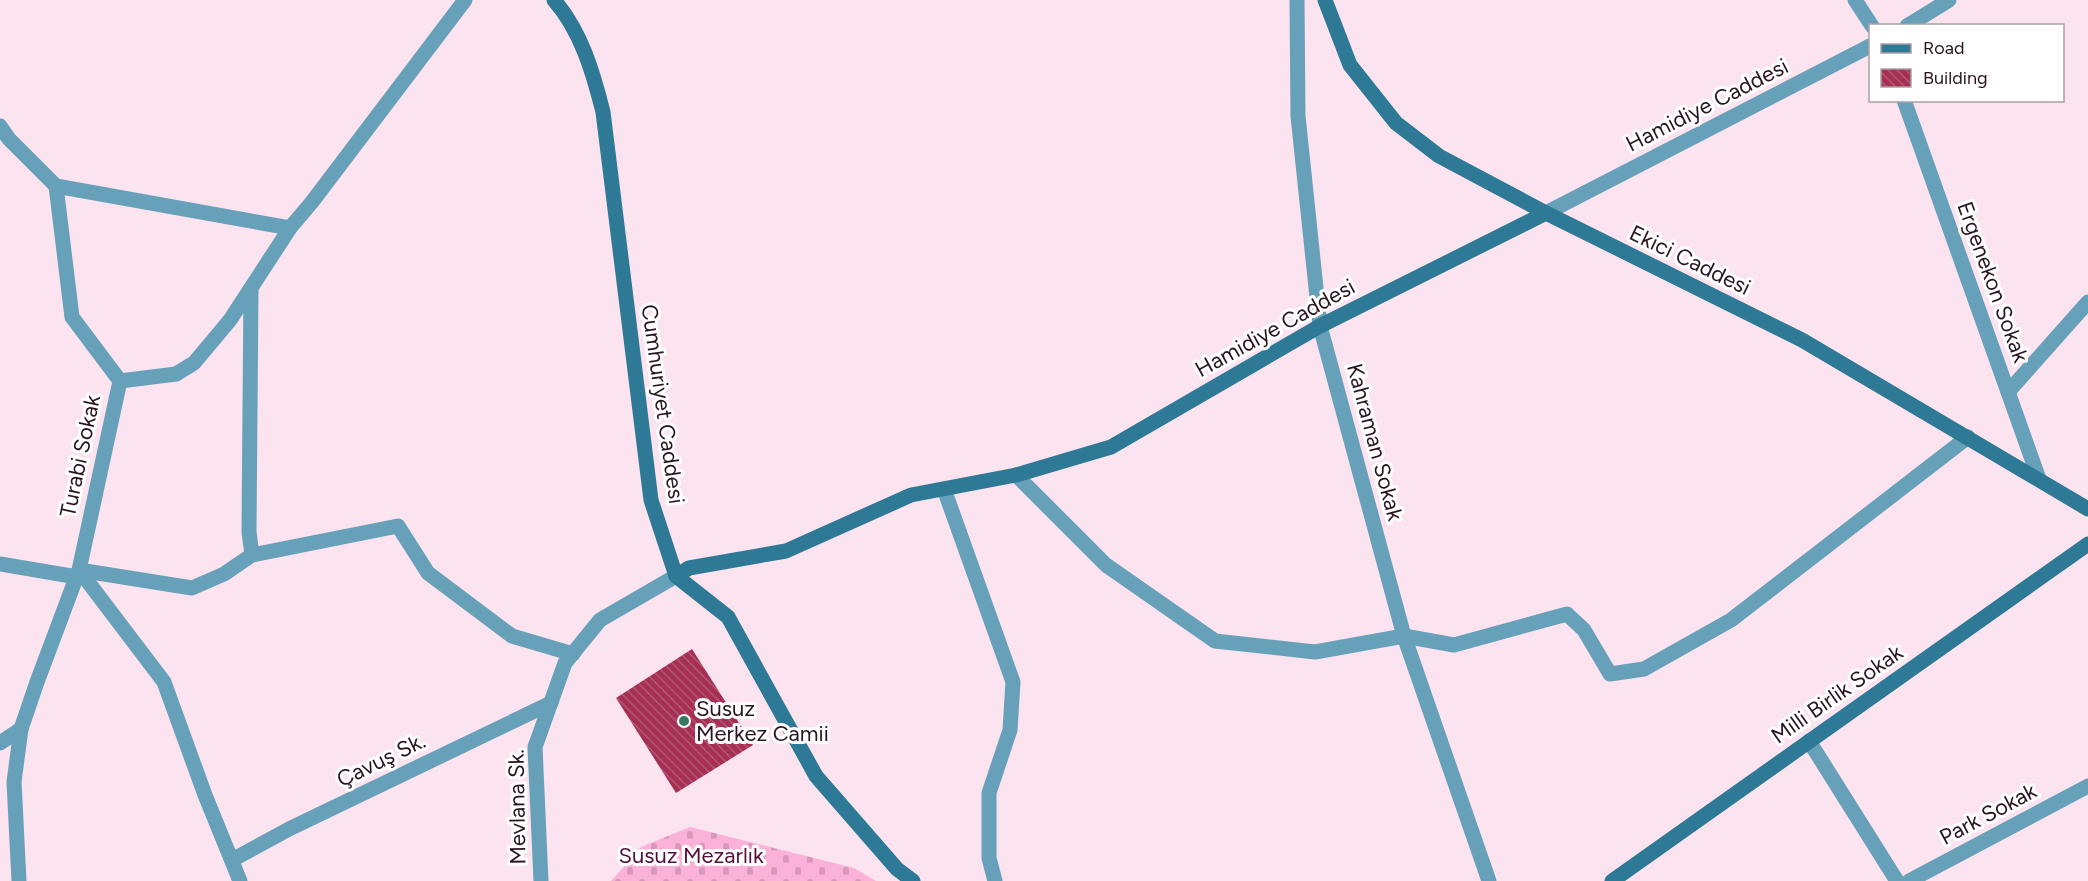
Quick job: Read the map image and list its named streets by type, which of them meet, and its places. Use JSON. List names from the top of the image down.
{
  "streets": {
    "main road": [
      "Hamidiye Caddesi",
      "Ekici Caddesi",
      "Cumhuriyet Caddesi",
      "Milli Birlik Sokak"
    ],
    "street": [
      "Ergenekon Sokak",
      "Kahraman Sokak",
      "Turabi Sokak",
      "Çavuş Sk.",
      "Mevlana Sk.",
      "Park Sokak"
    ]
  },
  "crossings": [
    ["Hamidiye Caddesi", "Ekici Caddesi"],
    ["Hamidiye Caddesi", "Cumhuriyet Caddesi"],
    ["Hamidiye Caddesi", "Kahraman Sokak"],
    ["Hamidiye Caddesi", "Mevlana Sk."],
    ["Ekici Caddesi", "Ergenekon Sokak"],
    ["Cumhuriyet Caddesi", "Mevlana Sk."],
    ["Çavuş Sk.", "Mevlana Sk."]
  ],
  "parks": ["Susuz Mezarlık"],
  "places": ["Susuz Merkez Camii"],
  "legend": ["Road", "Building"]
}
